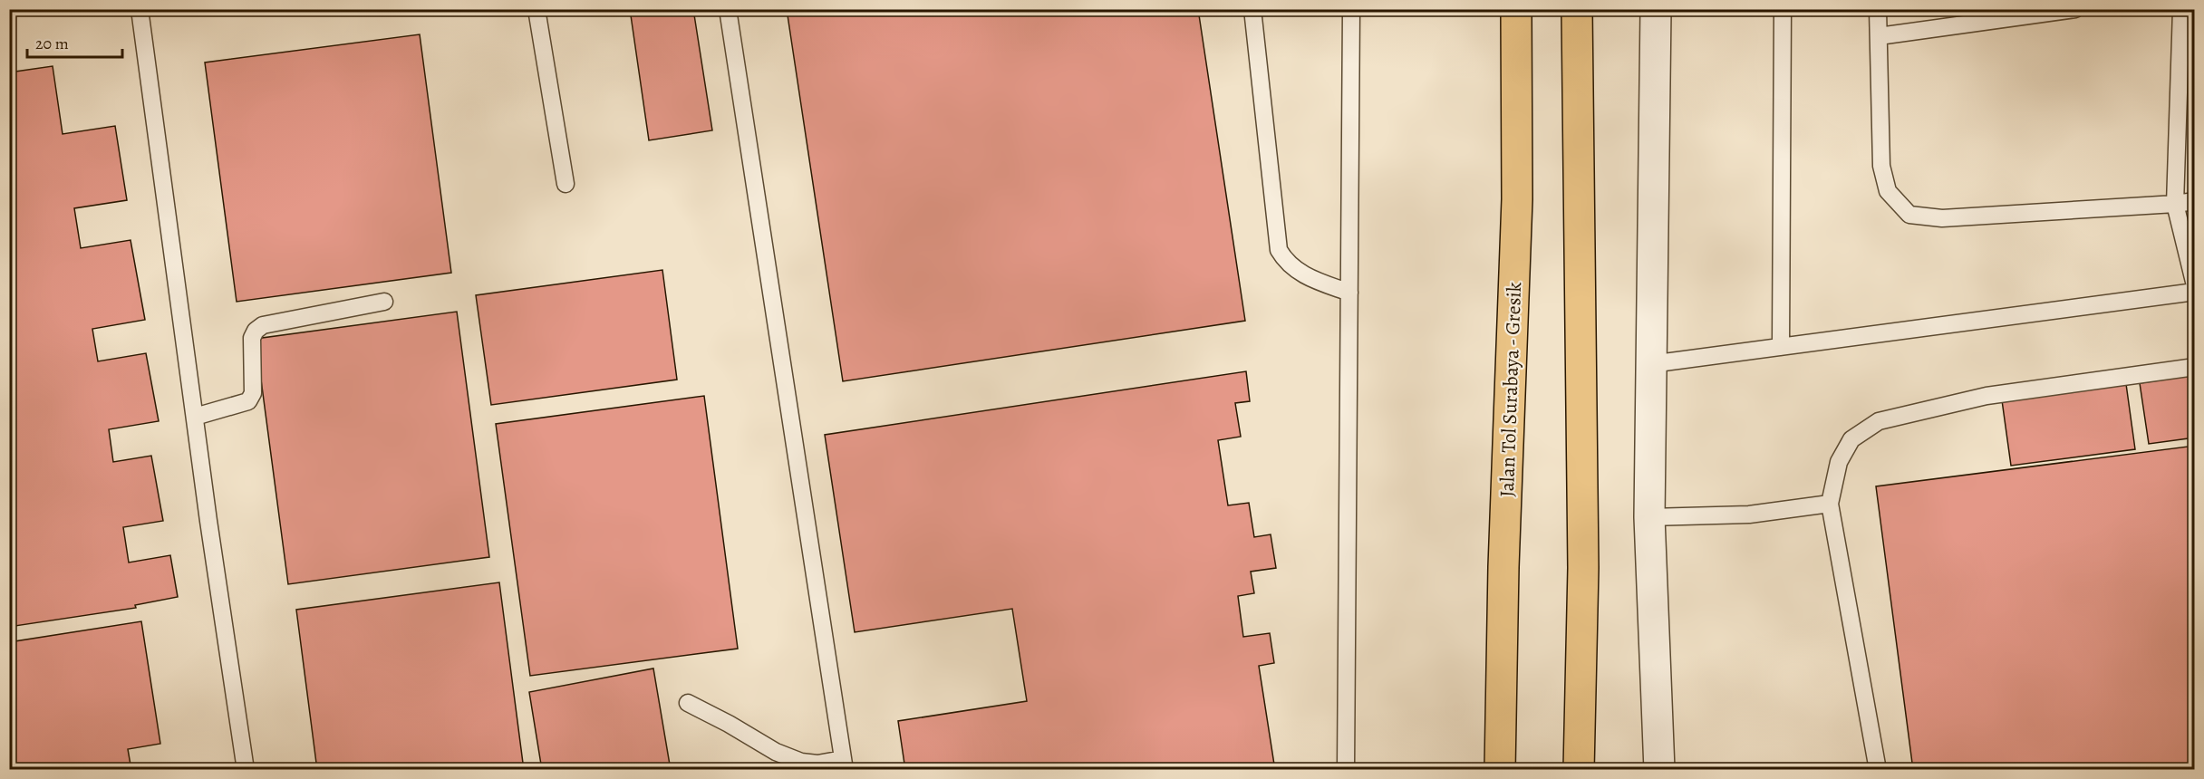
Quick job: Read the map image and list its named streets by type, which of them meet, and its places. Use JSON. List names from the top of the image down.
{
  "streets": {
    "highway": ["Jalan Tol Surabaya - Gresik"]
  },
  "scale_bar": "20 m"
}
